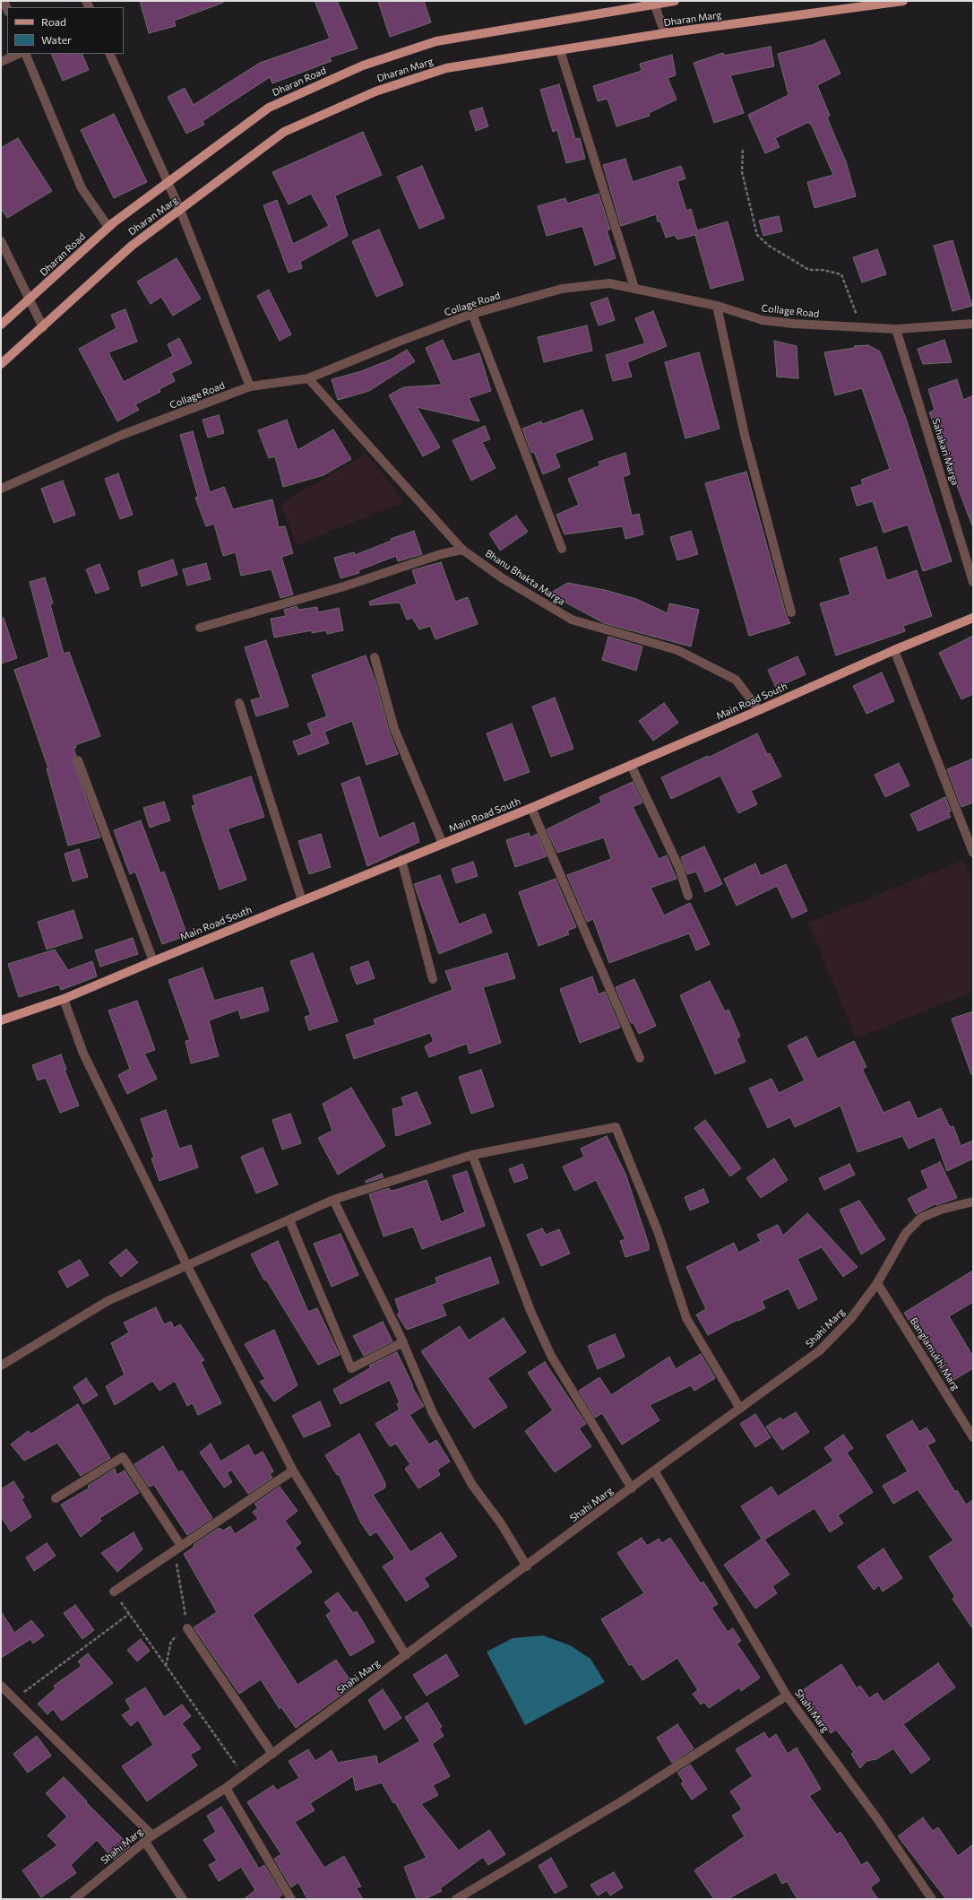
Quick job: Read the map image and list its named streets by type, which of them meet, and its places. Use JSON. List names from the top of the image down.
{
  "streets": {
    "main road": ["Dharan Marg", "Dharan Road", "Main Road South"],
    "street": [
      "Collage Road",
      "Sahakari Marga",
      "Bhanu Bhakta Marga",
      "Shahi Marg",
      "Banglamukhi Marg"
    ]
  },
  "crossings": [
    ["Collage Road", "Sahakari Marga"],
    ["Collage Road", "Bhanu Bhakta Marga"],
    ["Bhanu Bhakta Marga", "Main Road South"],
    ["Shahi Marg", "Banglamukhi Marg"]
  ],
  "legend": ["Road", "Water"]
}
